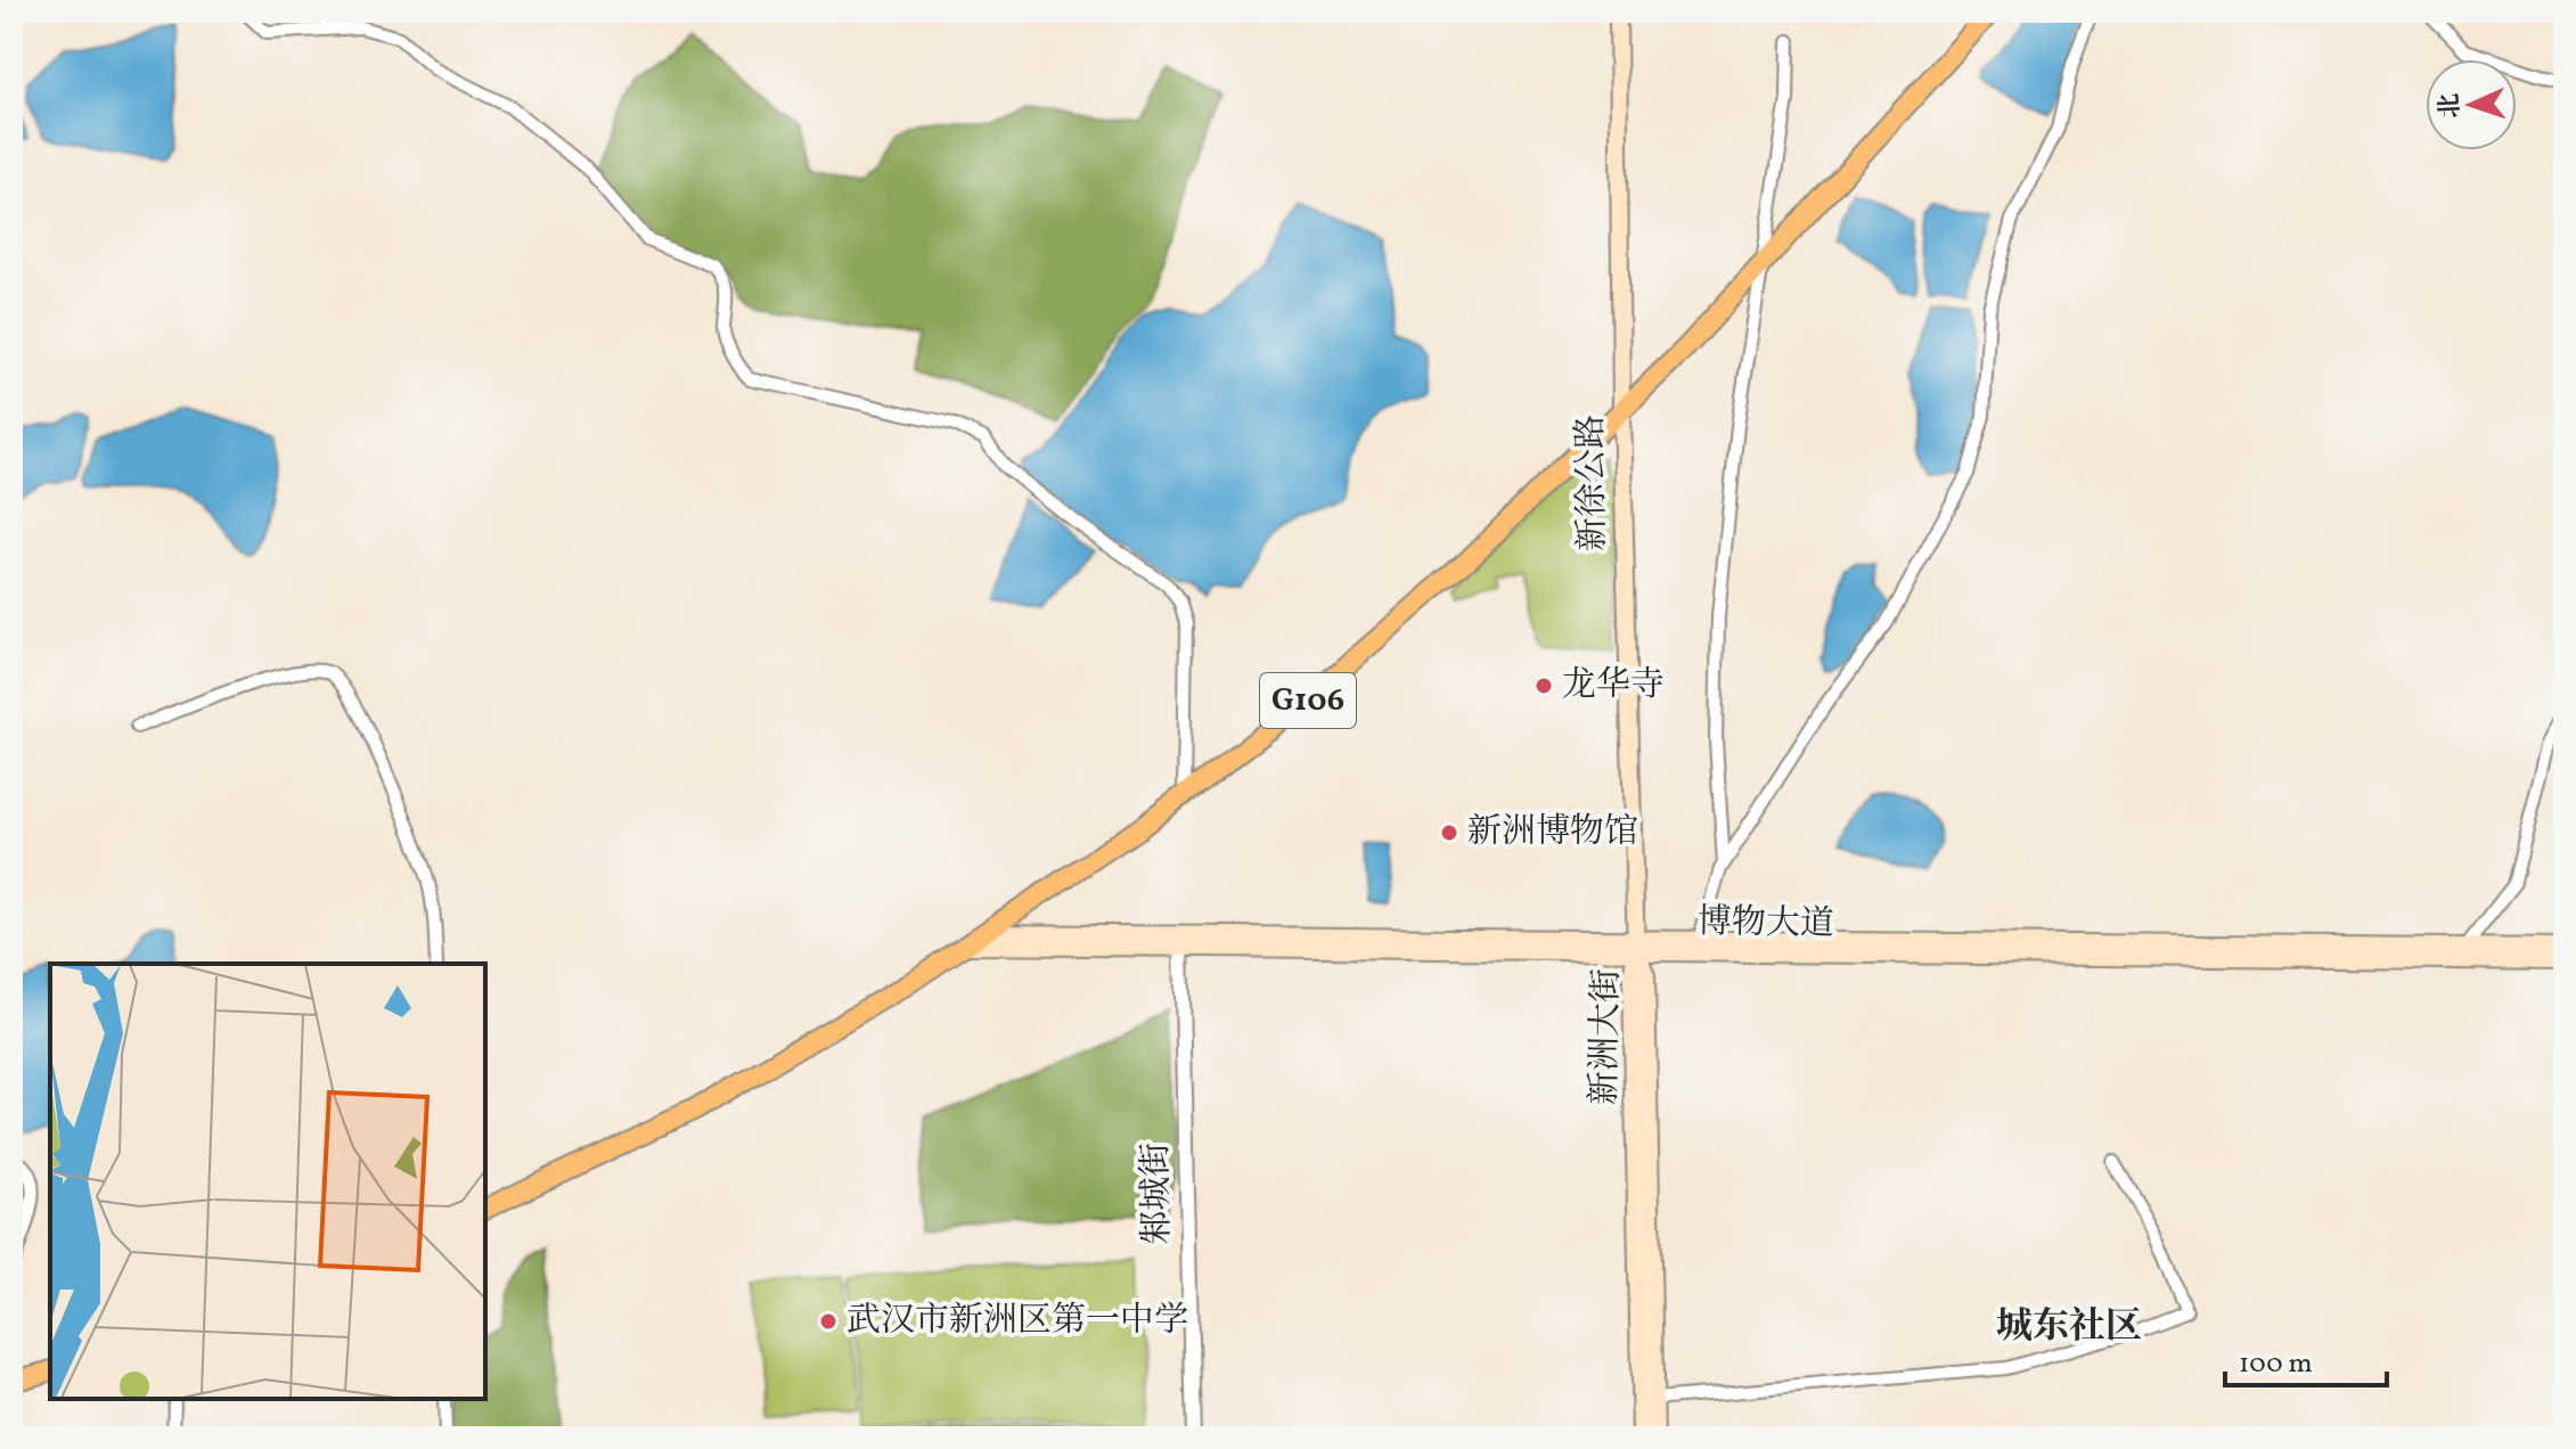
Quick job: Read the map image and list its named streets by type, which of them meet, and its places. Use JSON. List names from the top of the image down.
{
  "streets": {
    "highway": ["G106"],
    "main road": ["新徐公路", "博物大道", "新洲大街"],
    "street": ["邾城街"]
  },
  "crossings": [
    ["新徐公路", "G106"],
    ["新徐公路", "博物大道"],
    ["新徐公路", "新洲大街"],
    ["G106", "博物大道"],
    ["博物大道", "新洲大街"],
    ["博物大道", "邾城街"]
  ],
  "districts": ["城东社区"],
  "places": ["龙华寺", "新洲博物馆", "武汉市新洲区第一中学"],
  "scale_bar": "100 m",
  "north": "left"
}
